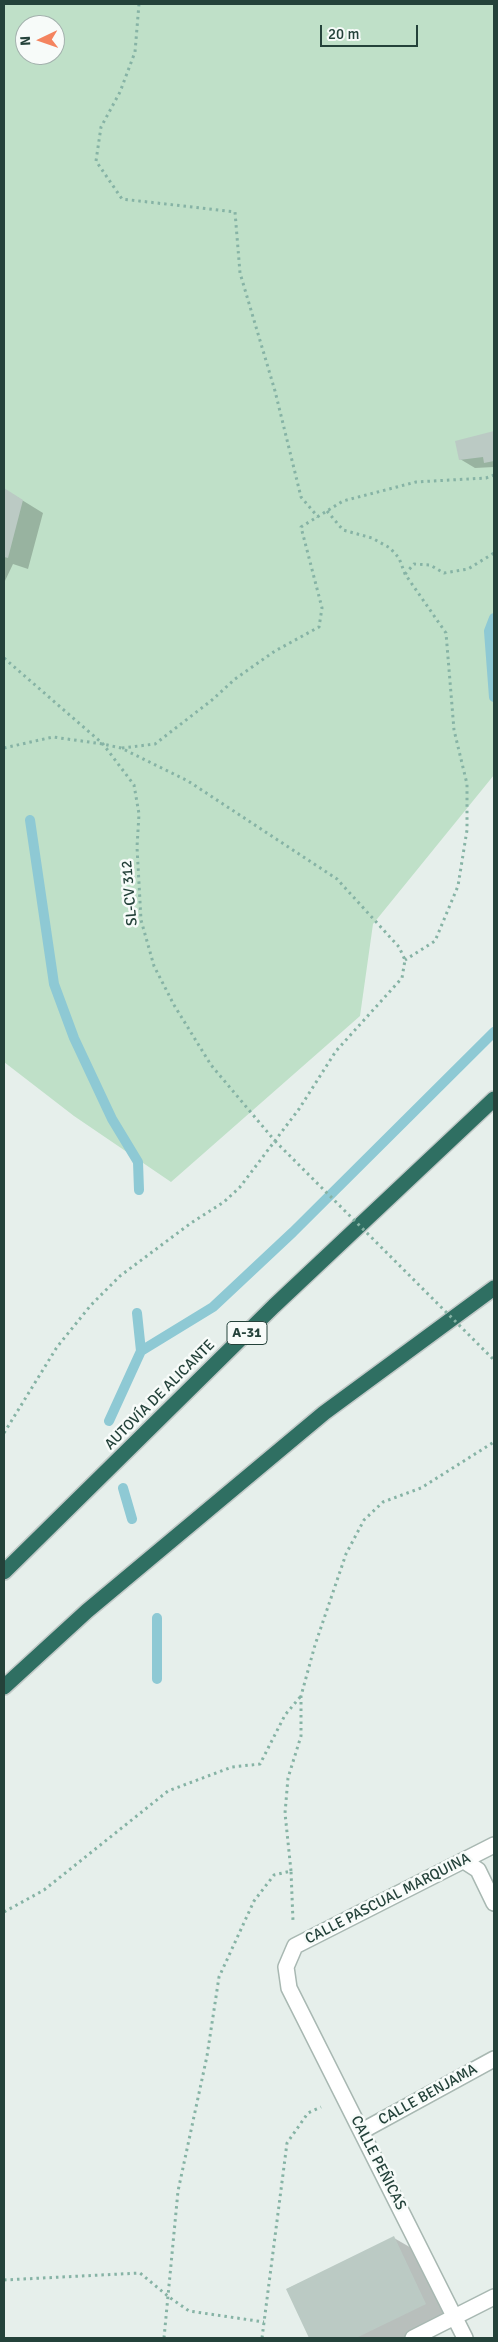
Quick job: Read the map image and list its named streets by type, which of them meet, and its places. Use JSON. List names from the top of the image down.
{
  "streets": {
    "highway": ["A-31", "AUTOVÍA DE ALICANTE"],
    "street": ["CALLE PASCUAL MARQUINA", "CALLE BENJAMA", "CALLE PEÑICAS"],
    "path": ["SL-CV 312"]
  },
  "crossings": [
    ["CALLE PASCUAL MARQUINA", "CALLE PEÑICAS"],
    ["CALLE BENJAMA", "CALLE PEÑICAS"]
  ],
  "scale_bar": "20 m",
  "north": "left"
}
